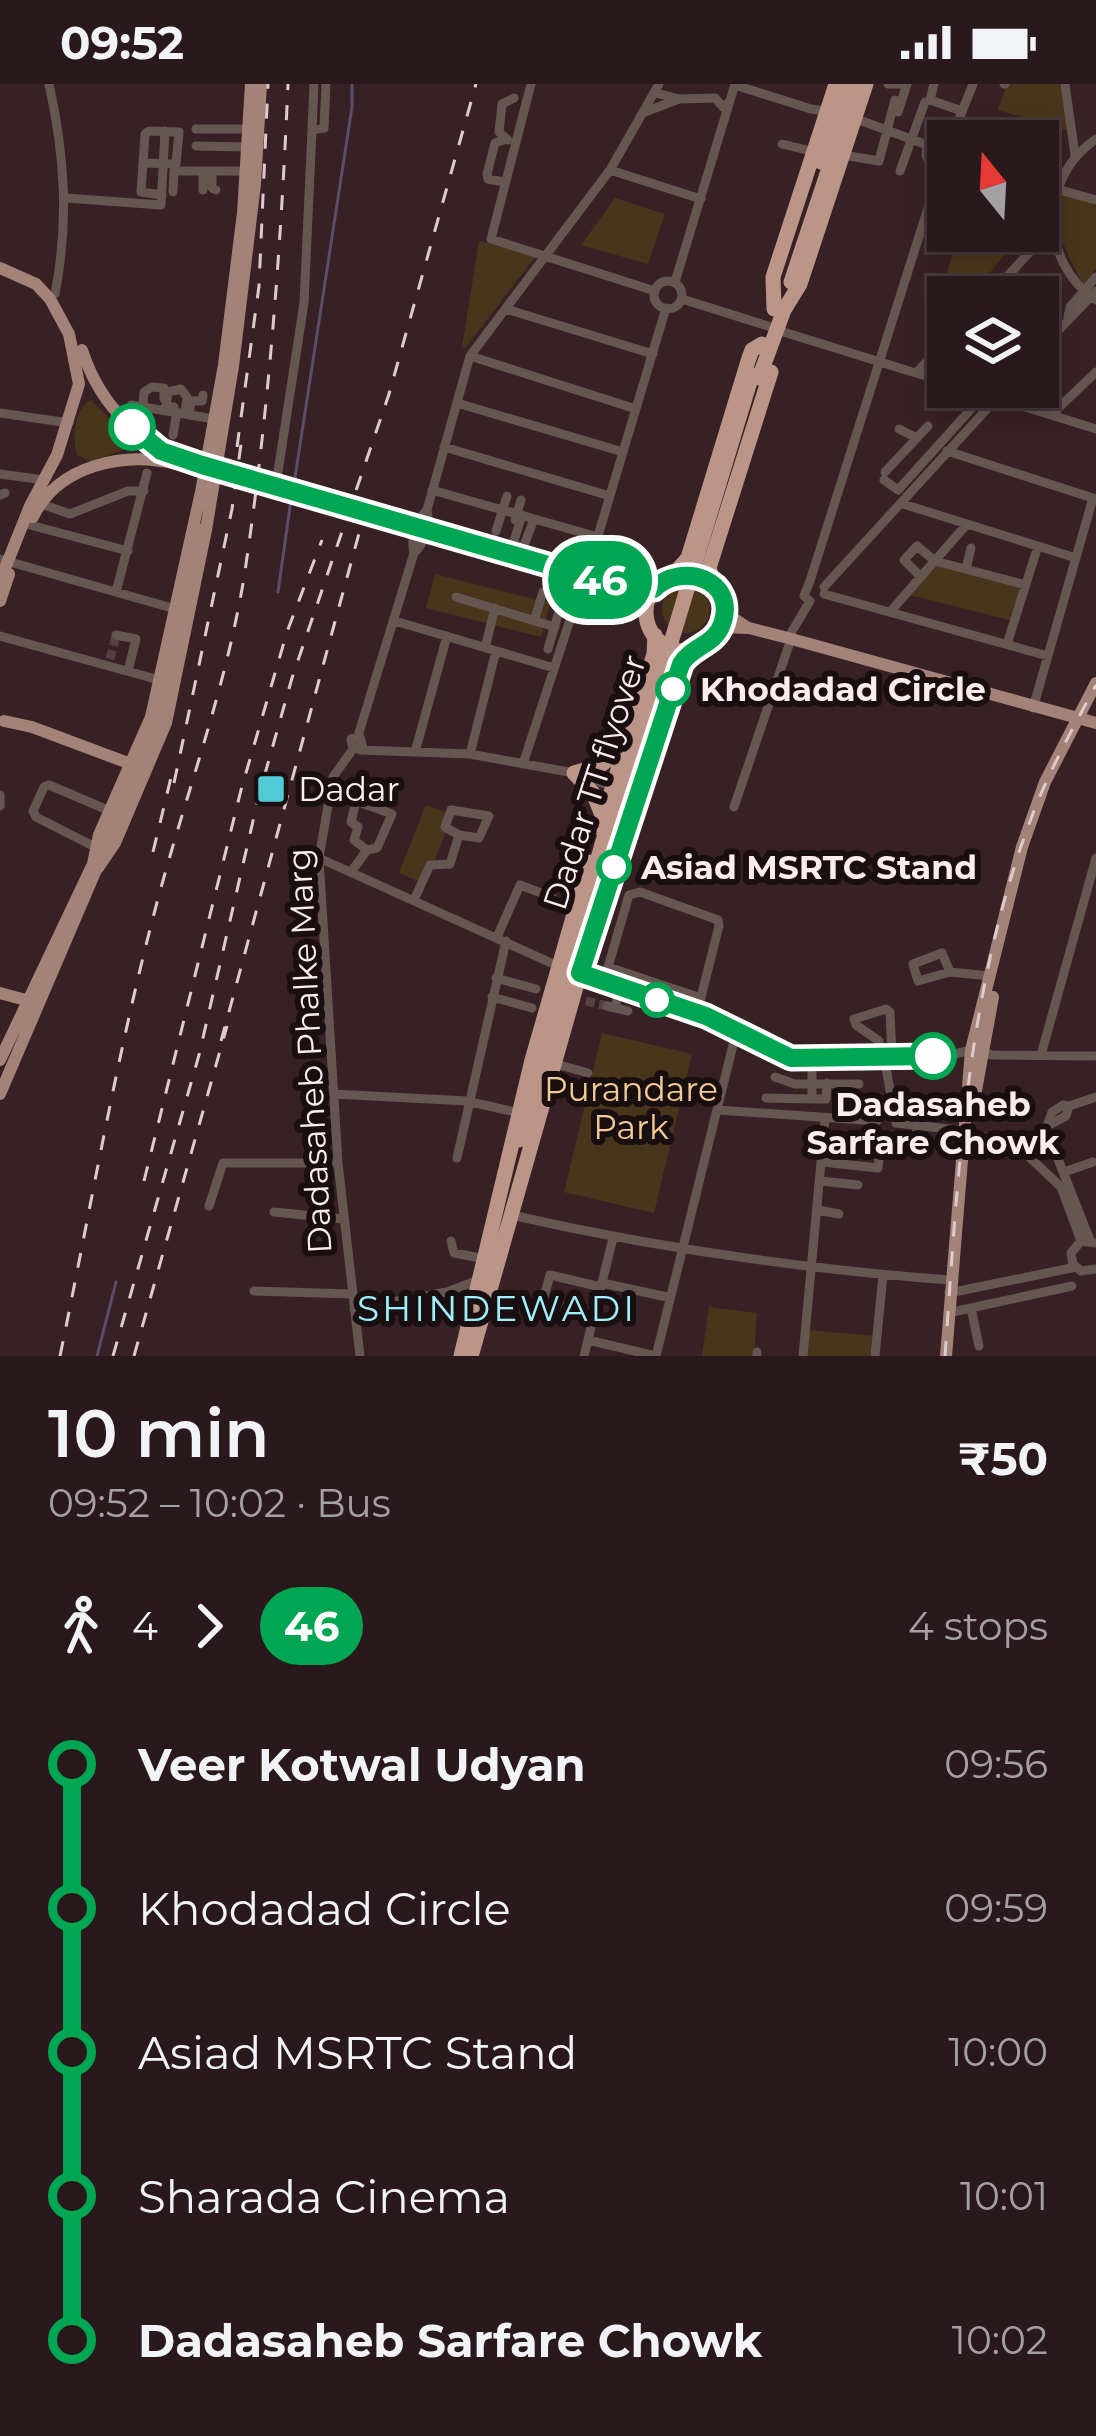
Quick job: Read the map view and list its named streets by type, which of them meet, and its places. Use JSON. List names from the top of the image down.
{
  "streets": {
    "highway": ["Dadar TT flyover"],
    "street": ["Dadasaheb Phalke Marg"]
  },
  "districts": ["SHINDEWADI"],
  "parks": ["Purandare Park"],
  "places": {
    "other": ["Khodadad Circle", "Asiad MSRTC Stand", "Dadasaheb Sarfare Chowk"],
    "transit": ["Dadar"]
  },
  "lines": ["bus line 46"],
  "north": "top",
  "page": {
    "status": "09:52",
    "on_map": "46",
    "heading": ["10 min", "09:52 – 10:02 · Bus", "₹50"],
    "legs": ["4", "46", "4 stops"],
    "list": [
      {
        "name": "Veer Kotwal Udyan",
        "value": "09:56"
      },
      {
        "name": "Khodadad Circle",
        "value": "09:59"
      },
      {
        "name": "Asiad MSRTC Stand",
        "value": "10:00"
      },
      {
        "name": "Sharada Cinema",
        "value": "10:01"
      },
      {
        "name": "Dadasaheb Sarfare Chowk",
        "value": "10:02"
      }
    ]
  }
}
